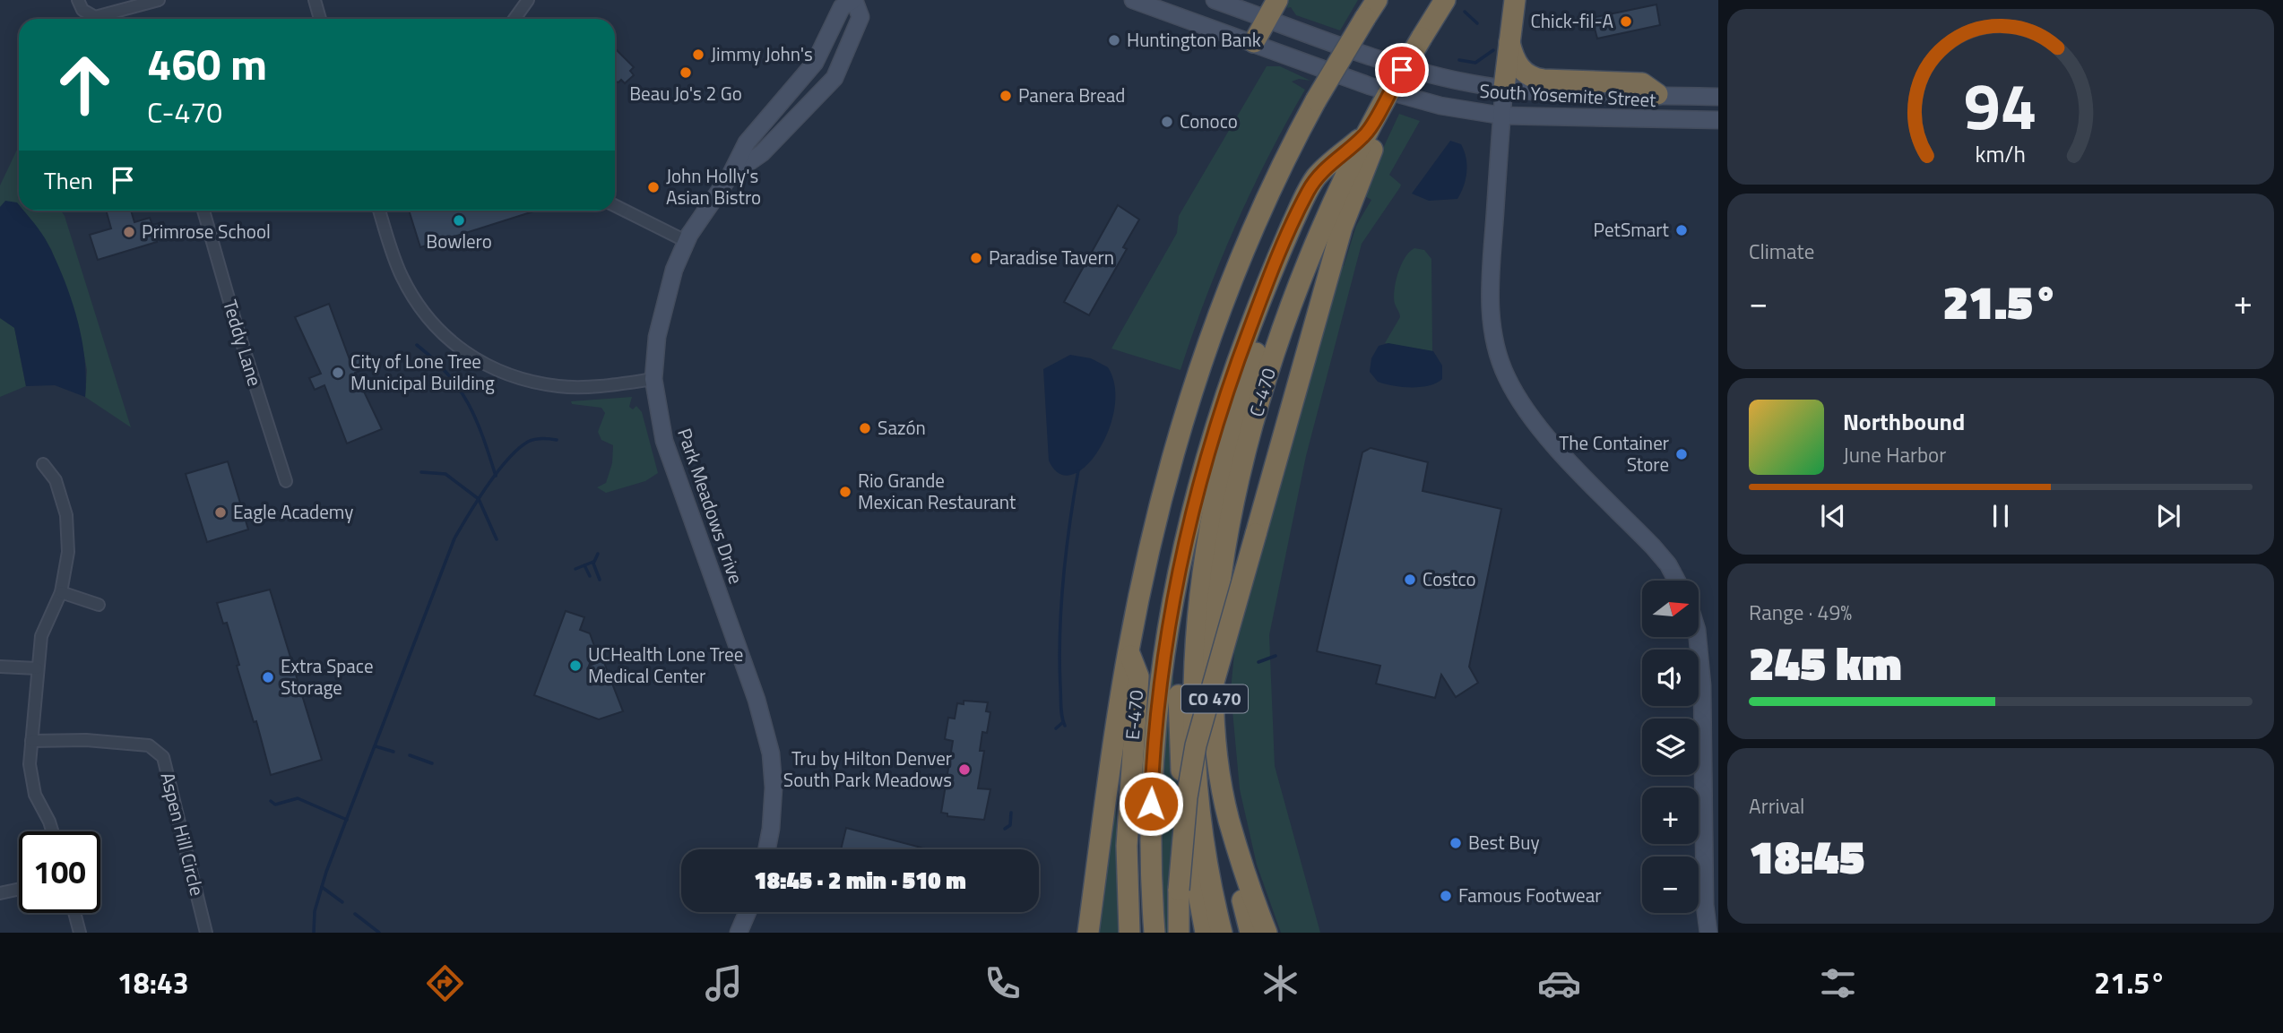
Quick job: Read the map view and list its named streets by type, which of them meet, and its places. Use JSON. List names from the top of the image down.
{
  "streets": {
    "highway": ["C-470", "CO 470", "E-470"],
    "main road": ["South Yosemite Street", "Park Meadows Drive"],
    "street": ["Teddy Lane", "Aspen Hill Circle"]
  },
  "places": [
    "Chick-fil-A",
    "Huntington Bank",
    "Jimmy John's",
    "Beau Jo's 2 Go",
    "Panera Bread",
    "Conoco",
    "John Holly's Asian Bistro",
    "Bowlero",
    "PetSmart",
    "Primrose School",
    "Paradise Tavern",
    "City of Lone Tree Municipal Building",
    "Sazón",
    "The Container Store",
    "Rio Grande Mexican Restaurant",
    "Eagle Academy",
    "Costco",
    "UCHealth Lone Tree Medical Center",
    "Extra Space Storage",
    "Tru by Hilton Denver South Park Meadows",
    "Best Buy",
    "Famous Footwear"
  ],
  "north": "right",
  "page": {
    "turn": ["460 m", "C-470"],
    "then": "Then",
    "tile": [
      "Climate",
      ["Range · 49%", "245 km"],
      ["Arrival", "18:45"]
    ],
    "heat": ["−", "21.5°", "+"],
    "song": ["Northbound", "June Harbor"],
    "map_buttons": ["+", "−"],
    "limit": "100",
    "trip": "18:45 · 2 min · 510 m",
    "tabs": ["18:43", "21.5°"],
    "gauge": ["94", "km/h"]
  }
}
